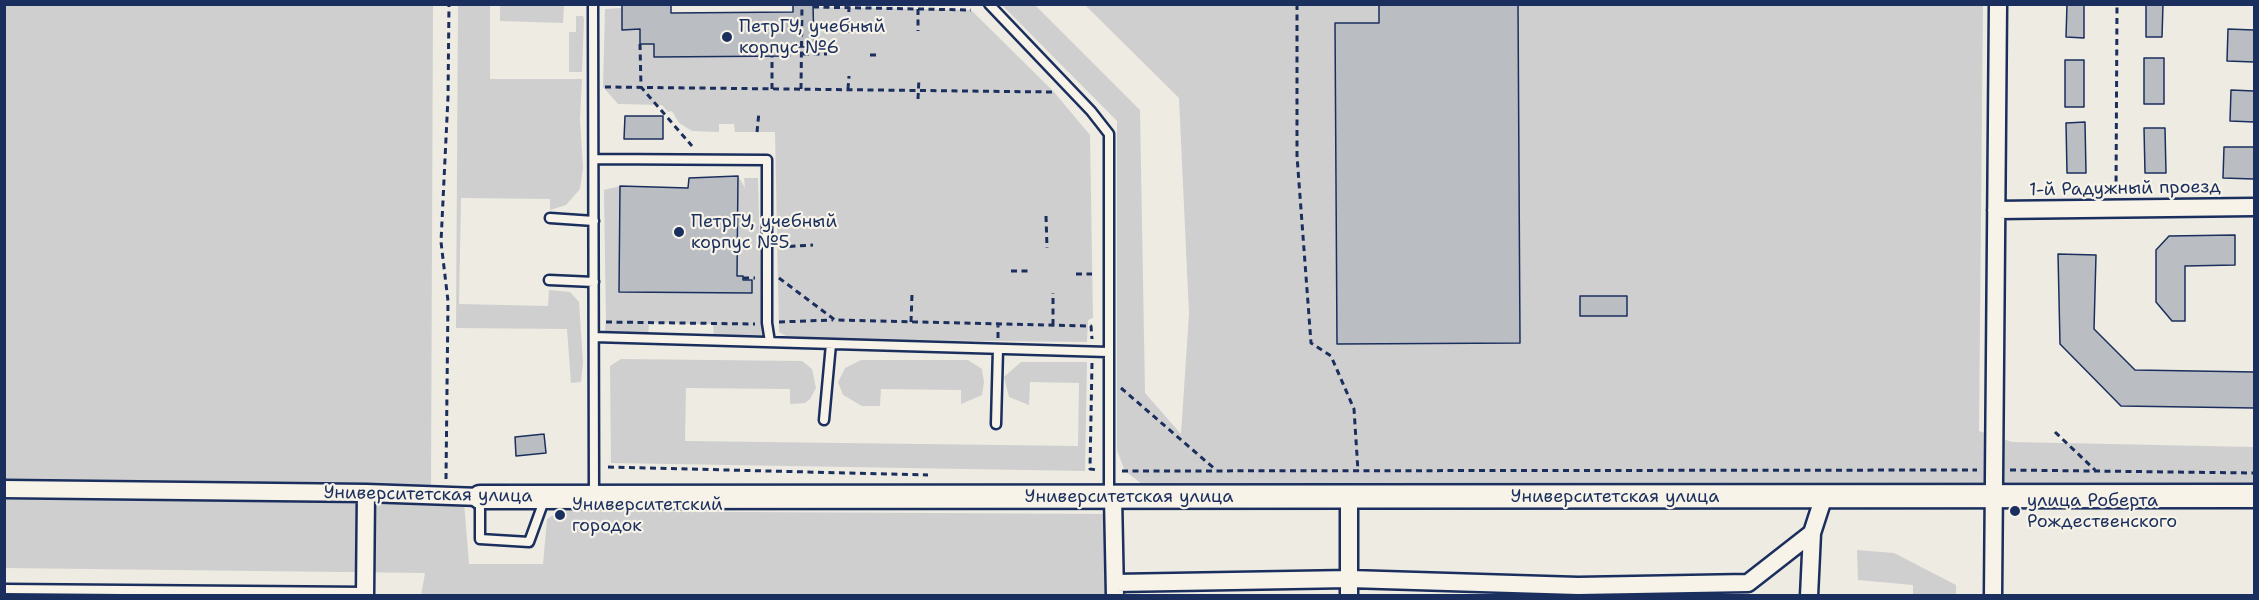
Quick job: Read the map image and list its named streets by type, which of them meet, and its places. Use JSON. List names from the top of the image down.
{
  "streets": {
    "street": ["1-й Радужный проезд", "Университетская улица"]
  },
  "places": [
    "ПетрГУ, учебный корпус №6",
    "ПетрГУ, учебный корпус №5",
    "улица Роберта Рождественского",
    "Университетский городок"
  ]
}
